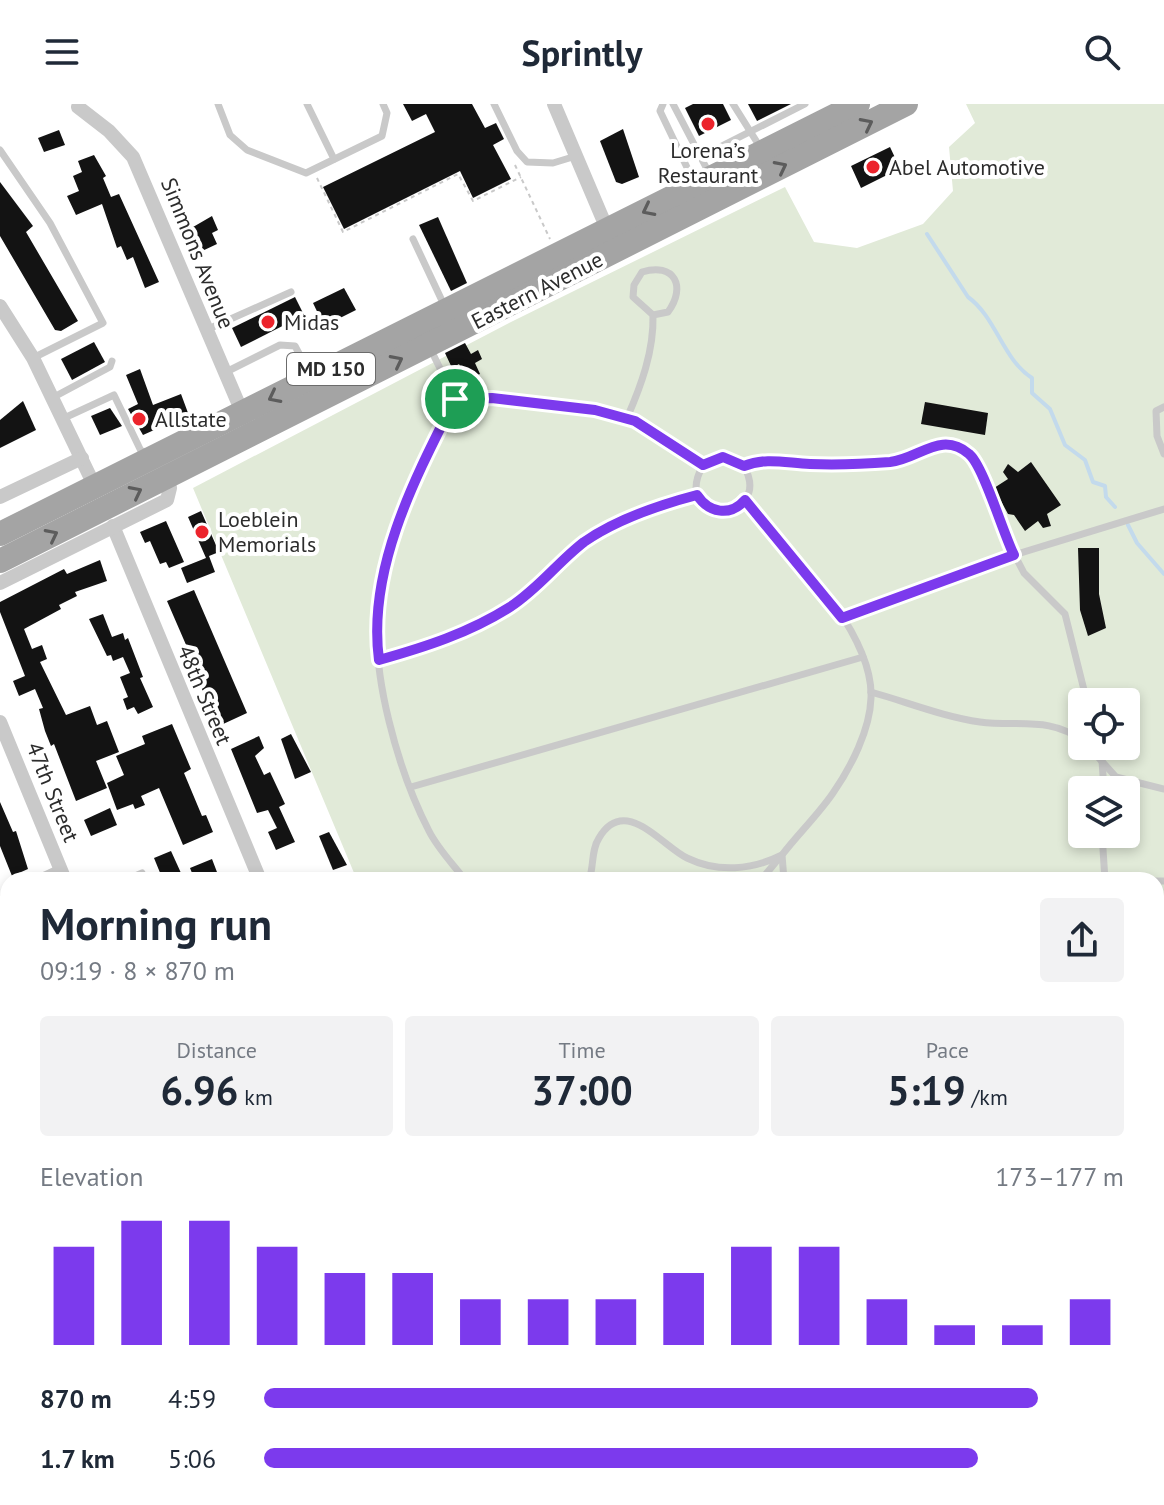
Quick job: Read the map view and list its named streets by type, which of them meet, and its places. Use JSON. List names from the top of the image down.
{
  "streets": {
    "main road": ["Eastern Avenue", "MD 150"],
    "street": ["Simmons Avenue", "48th Street", "47th Street"]
  },
  "crossings": [
    ["Simmons Avenue", "Eastern Avenue"],
    ["Eastern Avenue", "48th Street"]
  ],
  "places": [
    "Lorena’s Restaurant",
    "Abel Automotive",
    "Midas",
    "Allstate",
    "Loeblein Memorials"
  ],
  "page": {
    "header": "Sprintly",
    "heading": ["Morning run", "09:19 · 8 × 870 m"],
    "stats": [
      ["Distance", "6.96 km"],
      ["Time", "37:00"],
      ["Pace", "5:19 /km"]
    ],
    "chart": ["Elevation", "173–177 m"],
    "list": [
      {
        "name": "870 m",
        "note": "4:59"
      },
      {
        "name": "1.7 km",
        "note": "5:06"
      }
    ]
  }
}
